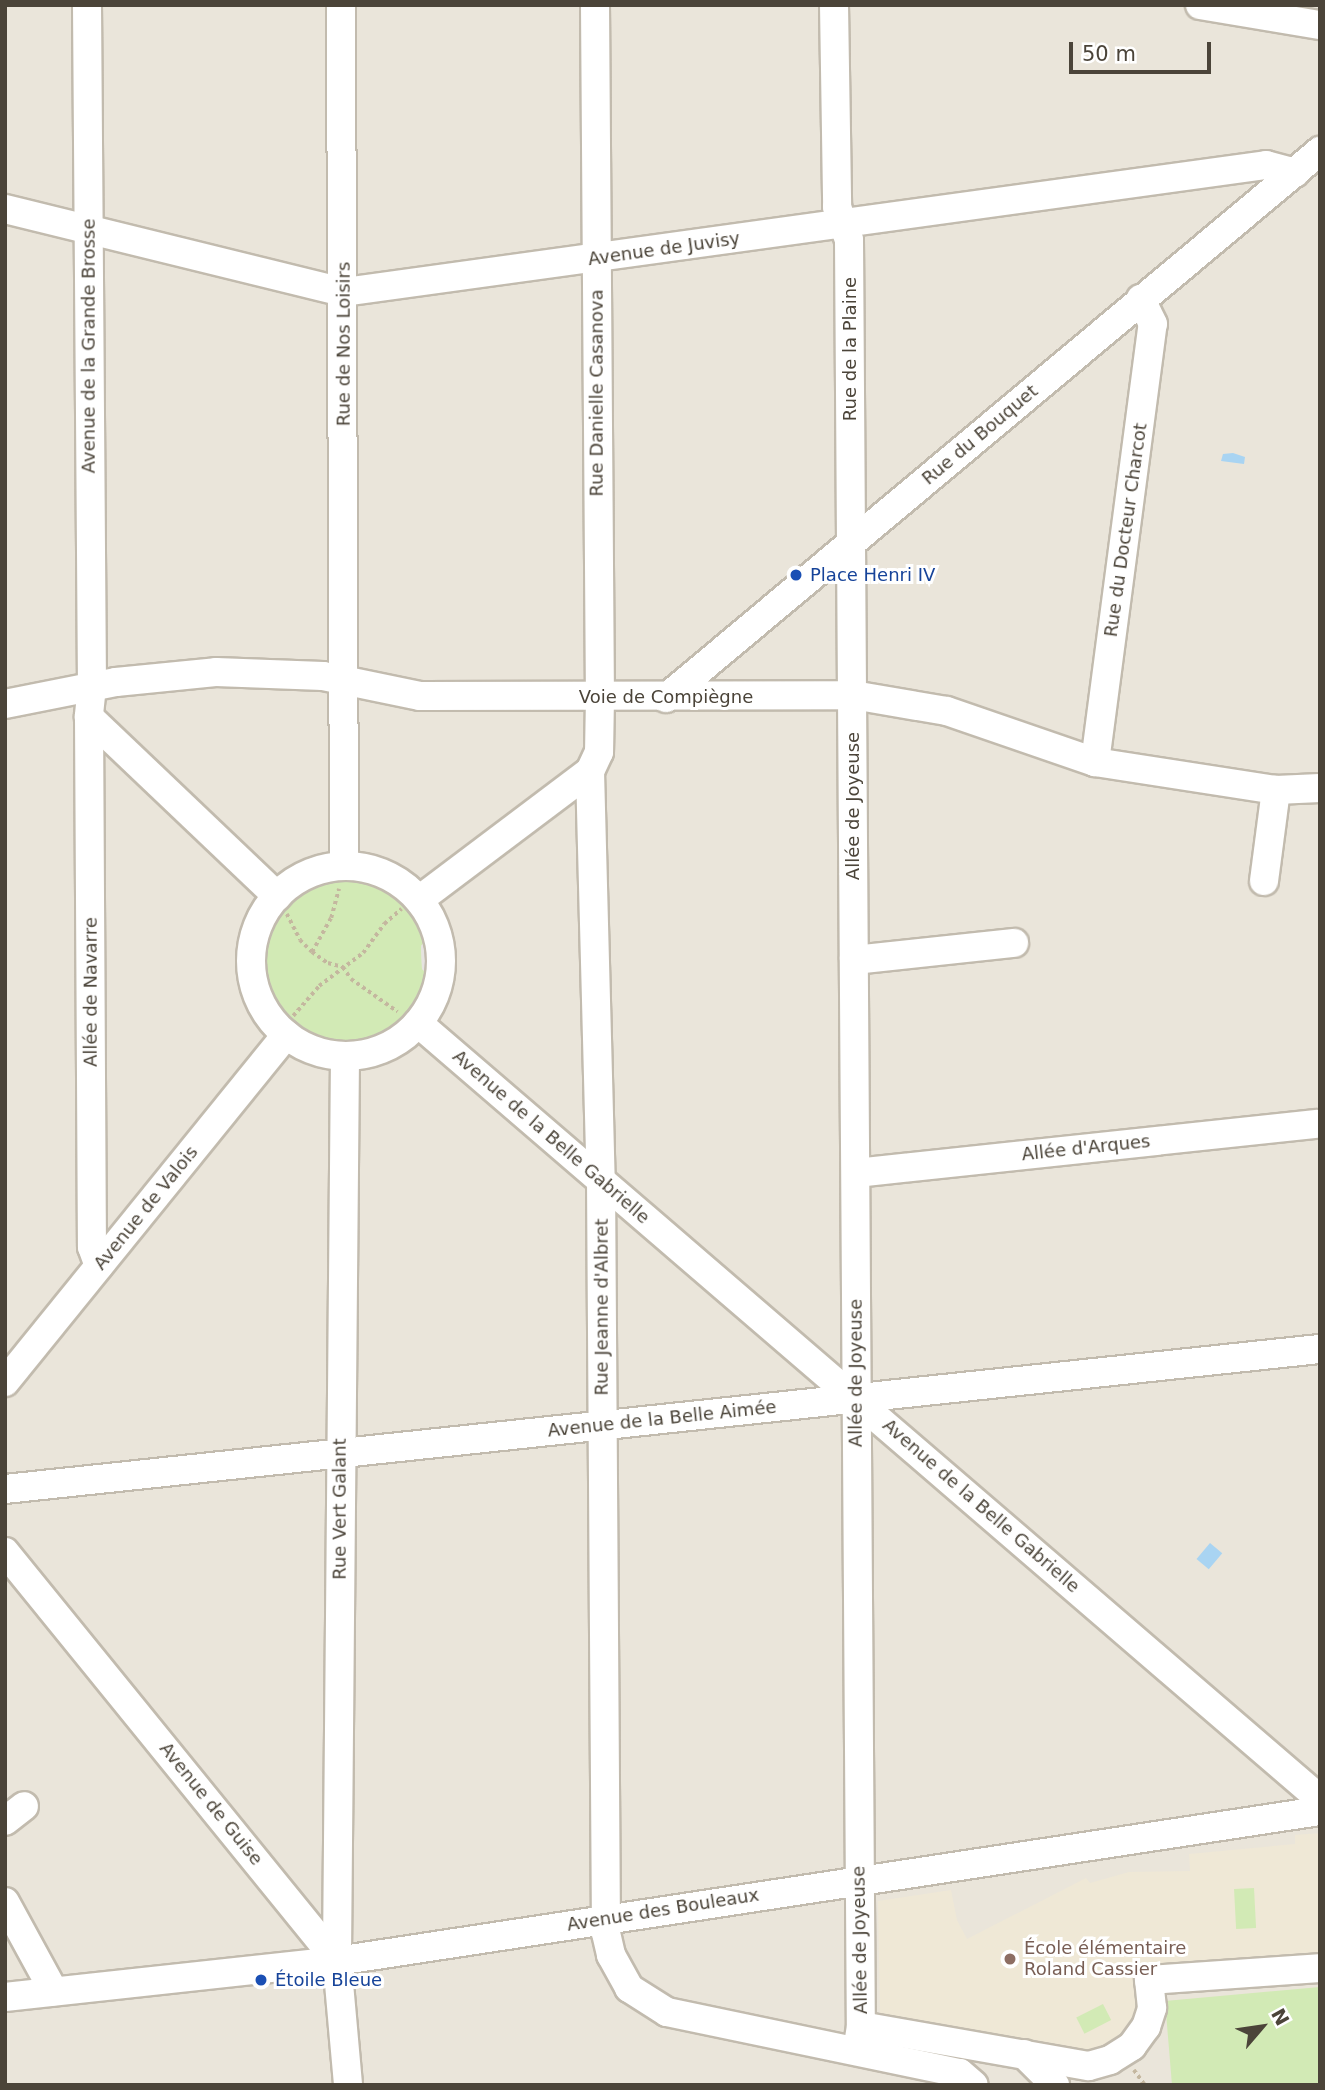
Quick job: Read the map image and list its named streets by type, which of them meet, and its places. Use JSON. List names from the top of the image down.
{
  "streets": {
    "street": [
      "Avenue de Juvisy",
      "Rue de Nos Loisirs",
      "Avenue de la Grande Brosse",
      "Rue de la Plaine",
      "Rue Danielle Casanova",
      "Rue du Bouquet",
      "Rue du Docteur Charcot",
      "Voie de Compiègne",
      "Allée de Joyeuse",
      "Allée de Navarre",
      "Avenue de la Belle Gabrielle",
      "Allée d'Arques",
      "Avenue de Valois",
      "Rue Jeanne d'Albret",
      "Avenue de la Belle Aimée",
      "Rue Vert Galant",
      "Avenue de Guise",
      "Avenue des Bouleaux"
    ]
  },
  "crossings": [
    ["Avenue de Juvisy", "Rue de Nos Loisirs"],
    ["Avenue de Juvisy", "Avenue de la Grande Brosse"],
    ["Avenue de Juvisy", "Rue de la Plaine"],
    ["Avenue de Juvisy", "Rue Danielle Casanova"],
    ["Avenue de Juvisy", "Rue du Bouquet"],
    ["Rue de Nos Loisirs", "Voie de Compiègne"],
    ["Avenue de la Grande Brosse", "Voie de Compiègne"],
    ["Rue de la Plaine", "Rue du Bouquet"],
    ["Rue de la Plaine", "Voie de Compiègne"],
    ["Rue de la Plaine", "Allée de Joyeuse"],
    ["Rue Danielle Casanova", "Voie de Compiègne"],
    ["Rue Danielle Casanova", "Rue Jeanne d'Albret"],
    ["Rue du Bouquet", "Rue du Docteur Charcot"],
    ["Rue du Bouquet", "Voie de Compiègne"],
    ["Rue du Docteur Charcot", "Voie de Compiègne"],
    ["Voie de Compiègne", "Allée de Joyeuse"],
    ["Voie de Compiègne", "Rue Jeanne d'Albret"],
    ["Allée de Joyeuse", "Avenue de la Belle Gabrielle"],
    ["Allée de Joyeuse", "Allée d'Arques"],
    ["Allée de Joyeuse", "Rue Jeanne d'Albret"],
    ["Allée de Joyeuse", "Avenue de la Belle Aimée"],
    ["Allée de Joyeuse", "Avenue des Bouleaux"],
    ["Allée de Navarre", "Avenue de Valois"],
    ["Avenue de la Belle Gabrielle", "Rue Jeanne d'Albret"],
    ["Avenue de la Belle Gabrielle", "Avenue de la Belle Aimée"],
    ["Rue Jeanne d'Albret", "Avenue de la Belle Aimée"],
    ["Rue Jeanne d'Albret", "Avenue des Bouleaux"],
    ["Avenue de la Belle Aimée", "Rue Vert Galant"],
    ["Rue Vert Galant", "Avenue de Guise"],
    ["Rue Vert Galant", "Avenue des Bouleaux"],
    ["Avenue de Guise", "Avenue des Bouleaux"]
  ],
  "places": ["Place Henri IV", "École élémentaire Roland Cassier", "Étoile Bleue"],
  "scale_bar": "50 m",
  "north": "top right"
}
